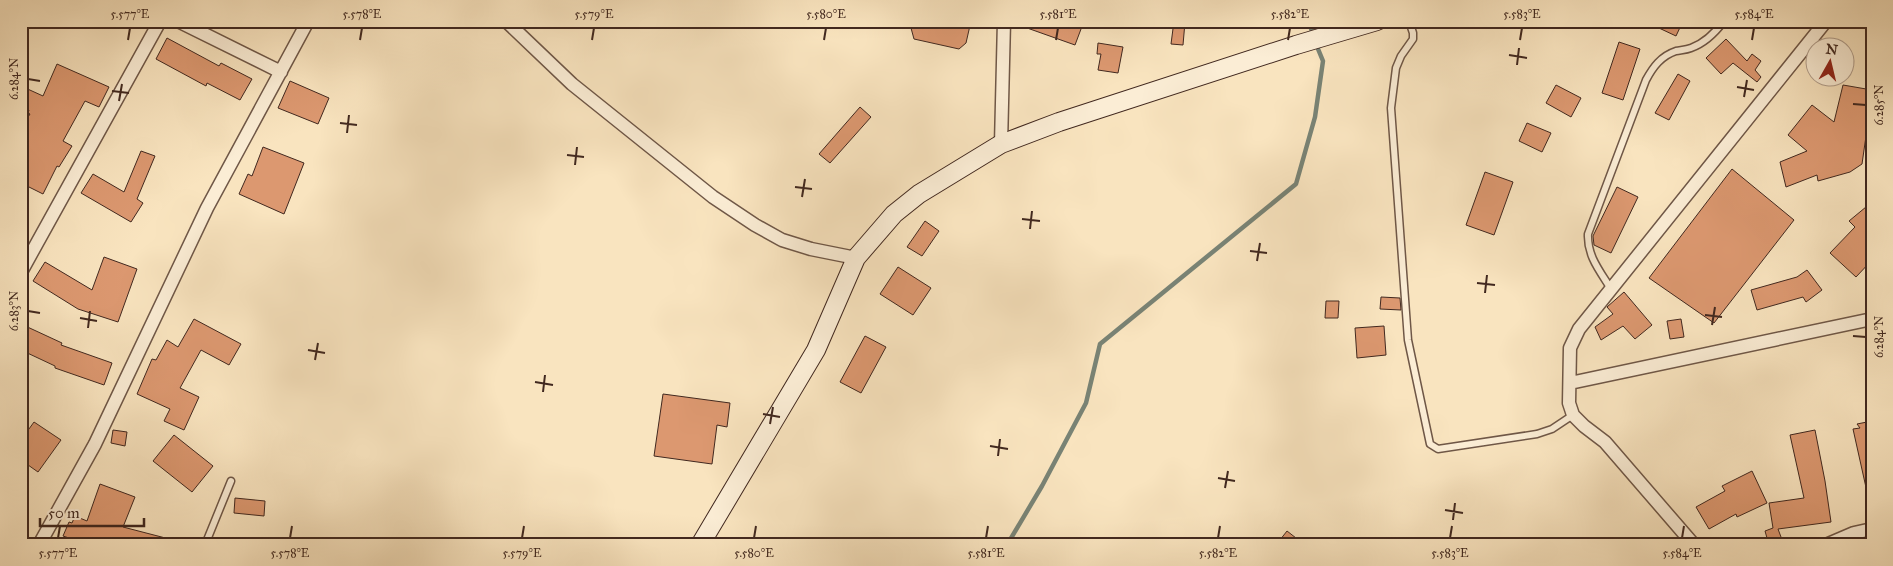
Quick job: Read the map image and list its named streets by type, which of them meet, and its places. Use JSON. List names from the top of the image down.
{
  "scale_bar": "50 m",
  "north": "top",
  "coordinates": [
    "5.577°E",
    "5.578°E",
    "5.579°E",
    "5.580°E",
    "5.581°E",
    "5.582°E",
    "5.583°E",
    "5.584°E",
    "6.284°N",
    "6.285°N",
    "6.283°N"
  ]
}
